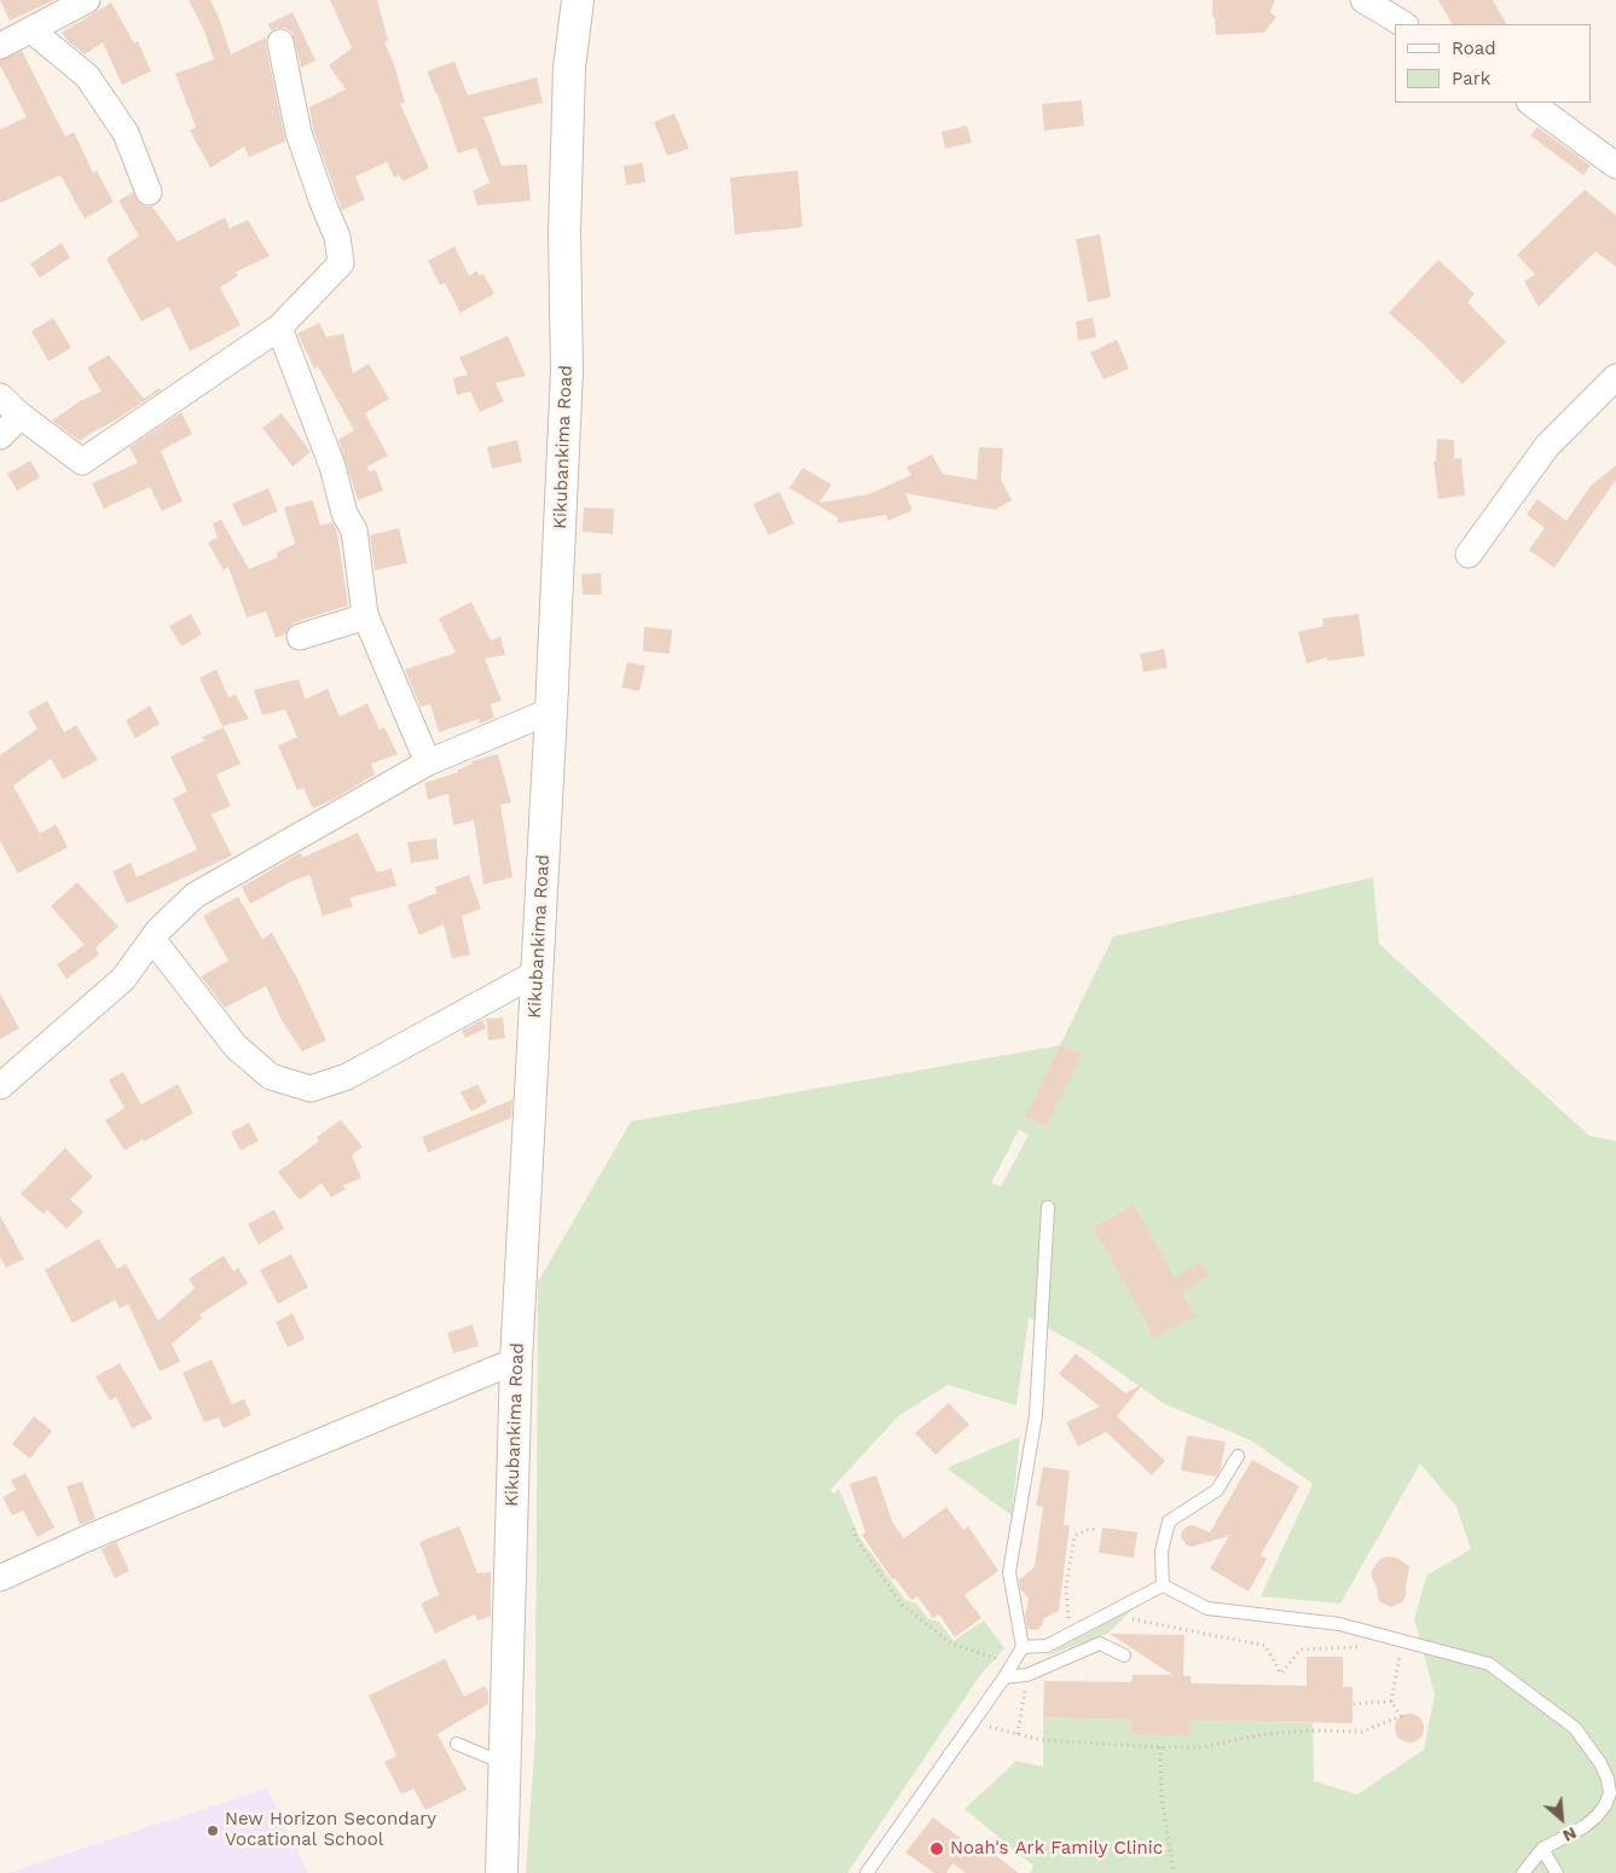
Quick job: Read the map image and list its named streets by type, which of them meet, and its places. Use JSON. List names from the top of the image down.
{
  "streets": {
    "street": ["Kikubankima Road"]
  },
  "places": ["New Horizon Secondary Vocational School", "Noah's Ark Family Clinic"],
  "legend": ["Road", "Park"],
  "north": "bottom right"
}
